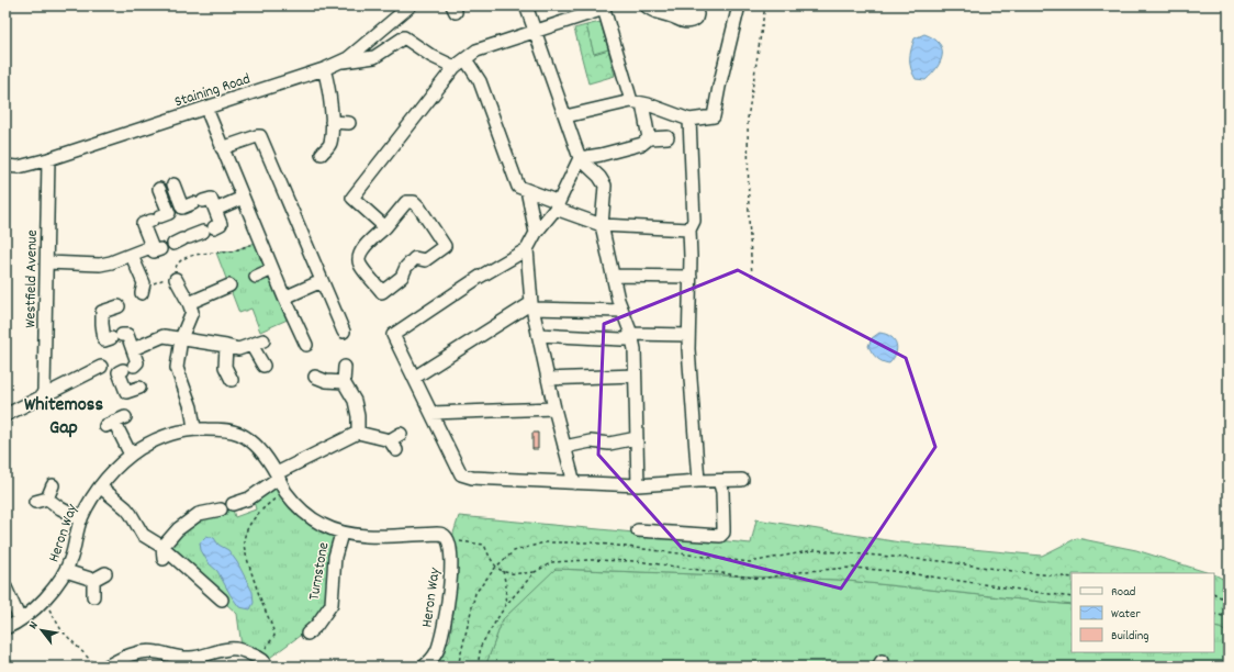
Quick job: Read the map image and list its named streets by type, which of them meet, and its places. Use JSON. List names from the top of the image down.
{
  "streets": {
    "street": [
      "Staining Road",
      "Westfield Avenue",
      "Heron Way",
      "Turnstone"
    ]
  },
  "crossings": [
    ["Staining Road", "Westfield Avenue"],
    ["Heron Way", "Turnstone"]
  ],
  "districts": ["Whitemoss Gap"],
  "legend": ["Road", "Water", "Building"],
  "north": "top left"
}
